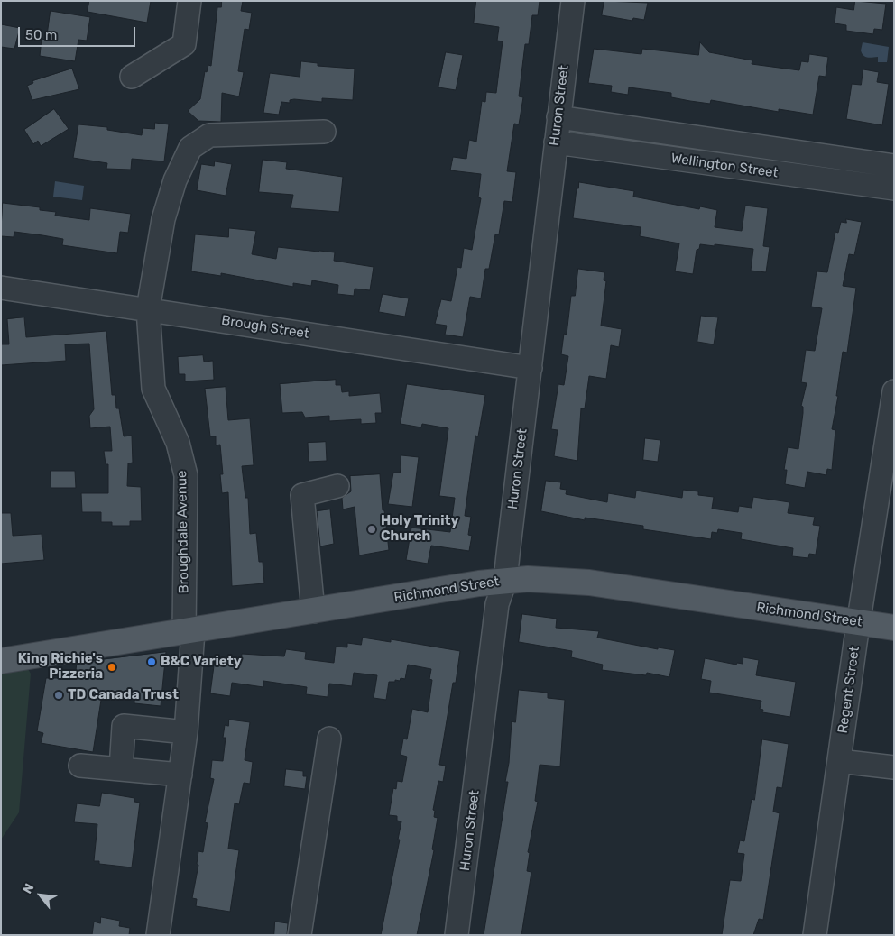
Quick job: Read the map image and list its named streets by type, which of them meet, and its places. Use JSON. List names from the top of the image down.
{
  "streets": {
    "main road": ["Richmond Street"],
    "street": [
      "Huron Street",
      "Wellington Street",
      "Brough Street",
      "Broughdale Avenue",
      "Regent Street"
    ]
  },
  "crossings": [
    ["Huron Street", "Wellington Street"],
    ["Huron Street", "Brough Street"],
    ["Huron Street", "Richmond Street"],
    ["Brough Street", "Broughdale Avenue"],
    ["Broughdale Avenue", "Richmond Street"],
    ["Richmond Street", "Regent Street"]
  ],
  "places": [
    "Holy Trinity Church",
    "B&C Variety",
    "King Richie's Pizzeria",
    "TD Canada Trust"
  ],
  "scale_bar": "50 m",
  "north": "top left"
}
